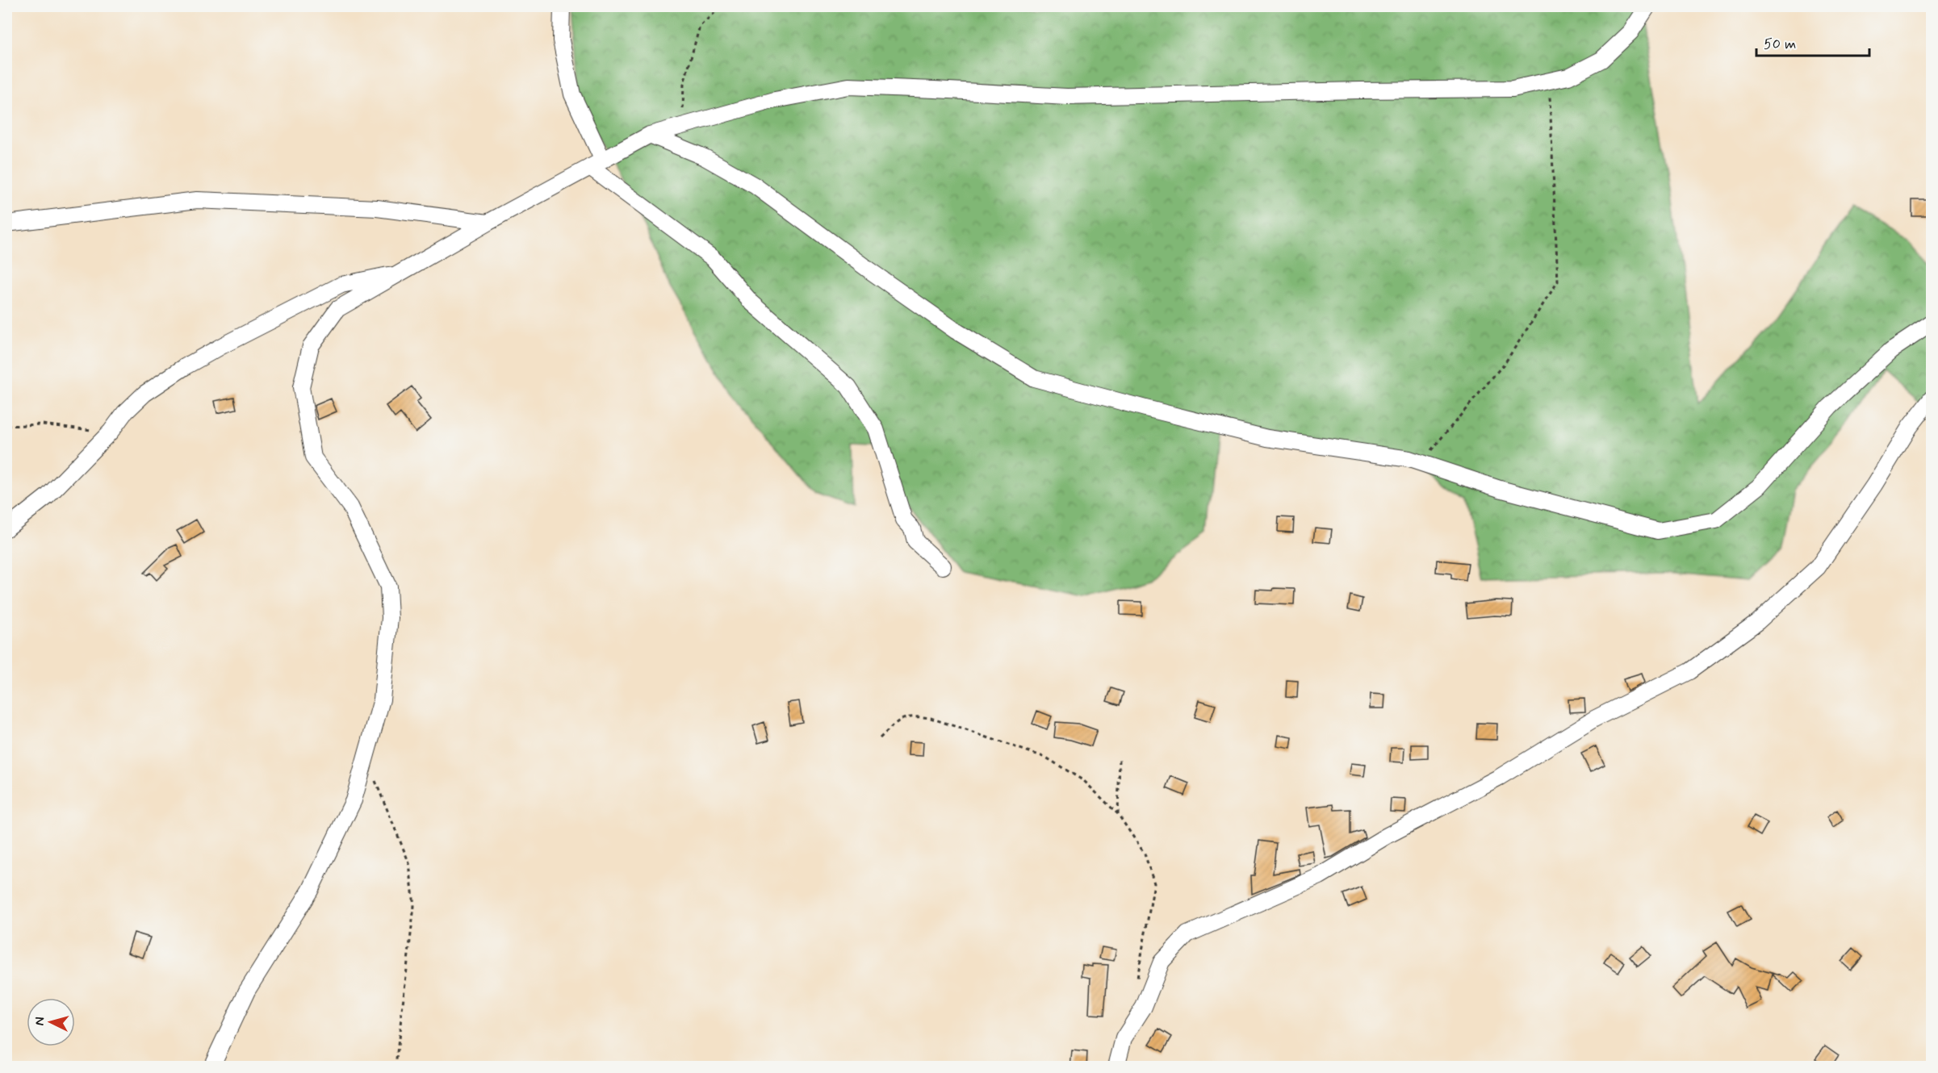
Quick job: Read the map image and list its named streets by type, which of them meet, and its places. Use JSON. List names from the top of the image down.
{
  "scale_bar": "50 m",
  "north": "left"
}
